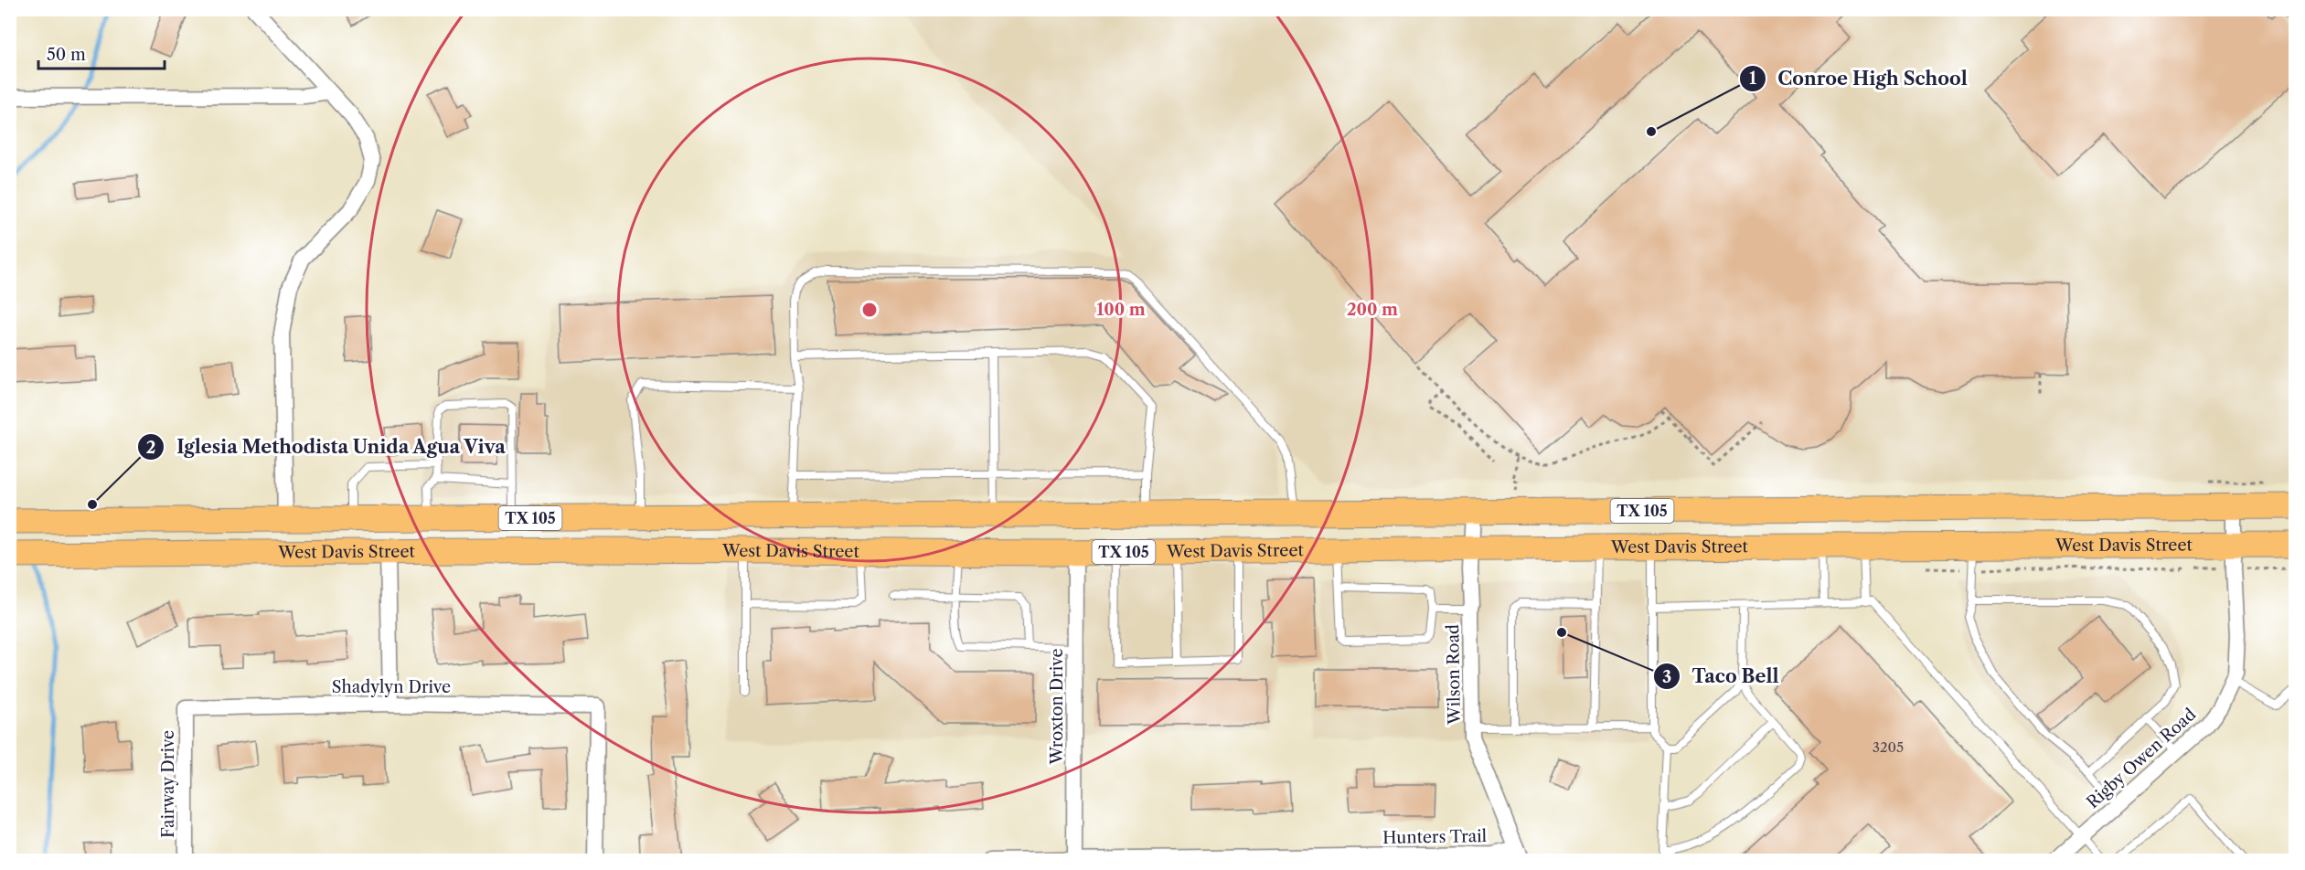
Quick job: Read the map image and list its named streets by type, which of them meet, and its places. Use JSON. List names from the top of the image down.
{
  "streets": {
    "main road": ["TX 105", "West Davis Street"],
    "street": [
      "Wilson Road",
      "Shadylyn Drive",
      "Wroxton Drive",
      "Rigby Owen Road",
      "Fairway Drive",
      "Hunters Trail"
    ]
  },
  "crossings": [
    ["West Davis Street", "Wilson Road"],
    ["West Davis Street", "Wroxton Drive"],
    ["West Davis Street", "Rigby Owen Road"],
    ["Wilson Road", "Hunters Trail"],
    ["Shadylyn Drive", "Fairway Drive"],
    ["Wroxton Drive", "Hunters Trail"]
  ],
  "places": ["Conroe High School", "Iglesia Methodista Unida Agua Viva", "Taco Bell"],
  "house_numbers": ["3205"],
  "scale_bar": "50 m",
  "rings": ["100 m", "200 m"]
}
